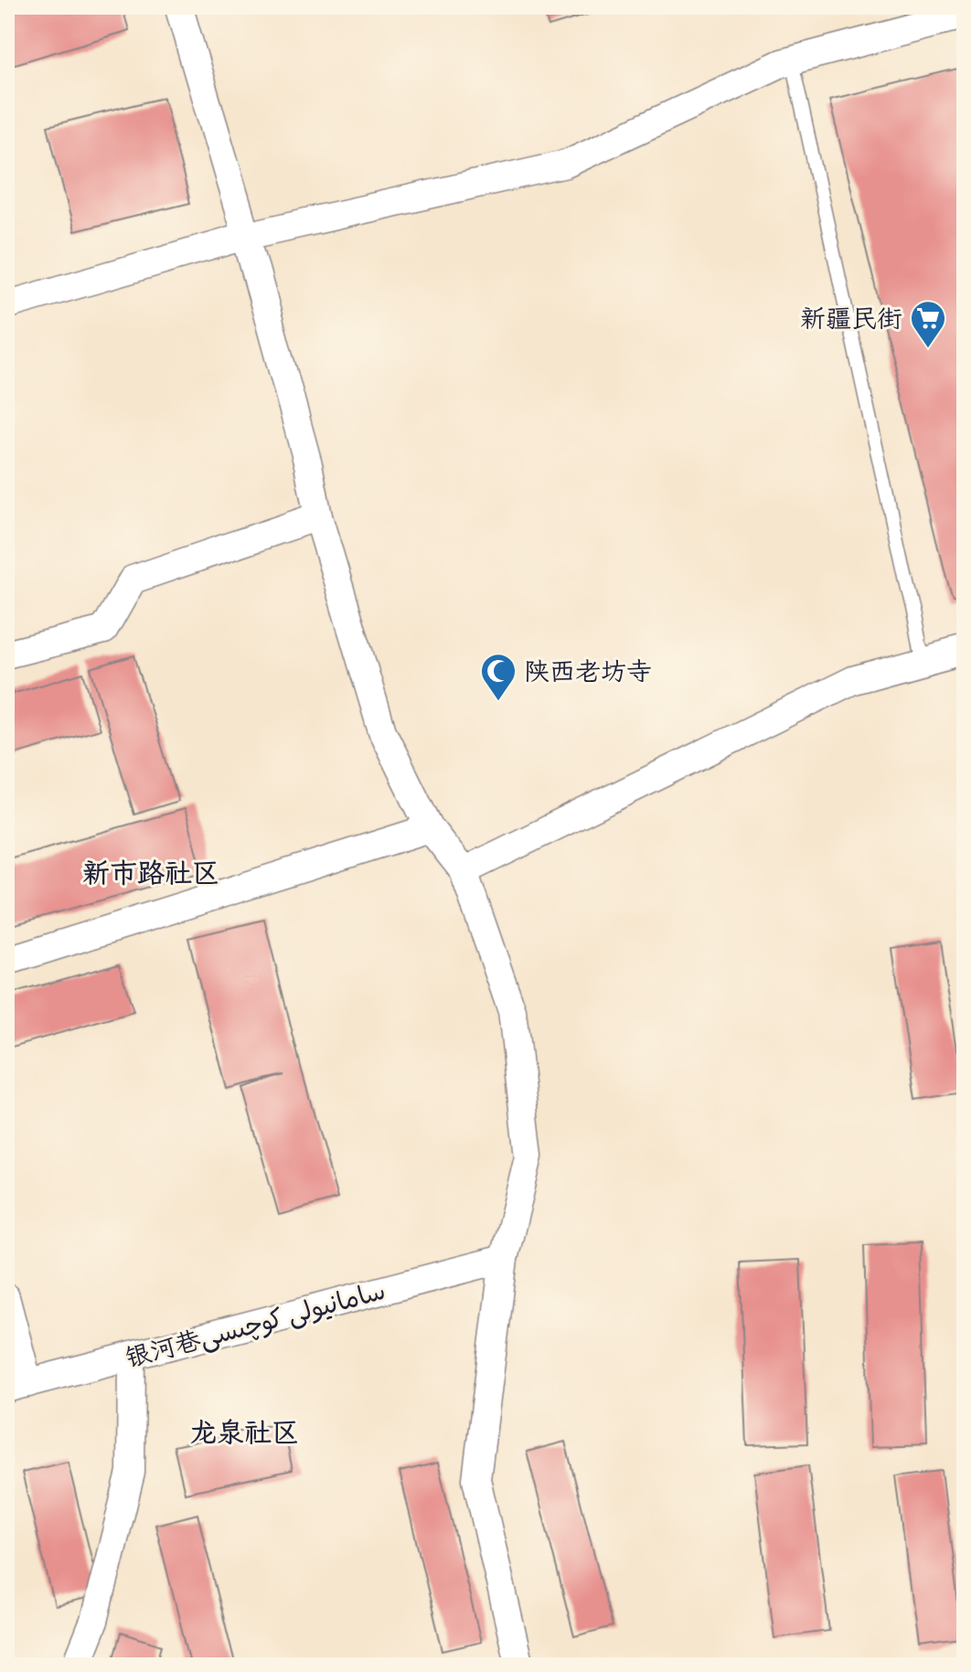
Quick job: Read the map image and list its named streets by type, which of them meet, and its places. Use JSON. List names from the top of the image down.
{
  "streets": {
    "street": ["银河巷سامانيولى كوچىسى"]
  },
  "districts": ["新市路社区", "龙泉社区"],
  "places": {
    "supermarket": ["新疆民街"],
    "mosque": ["陕西老坊寺"]
  }
}
